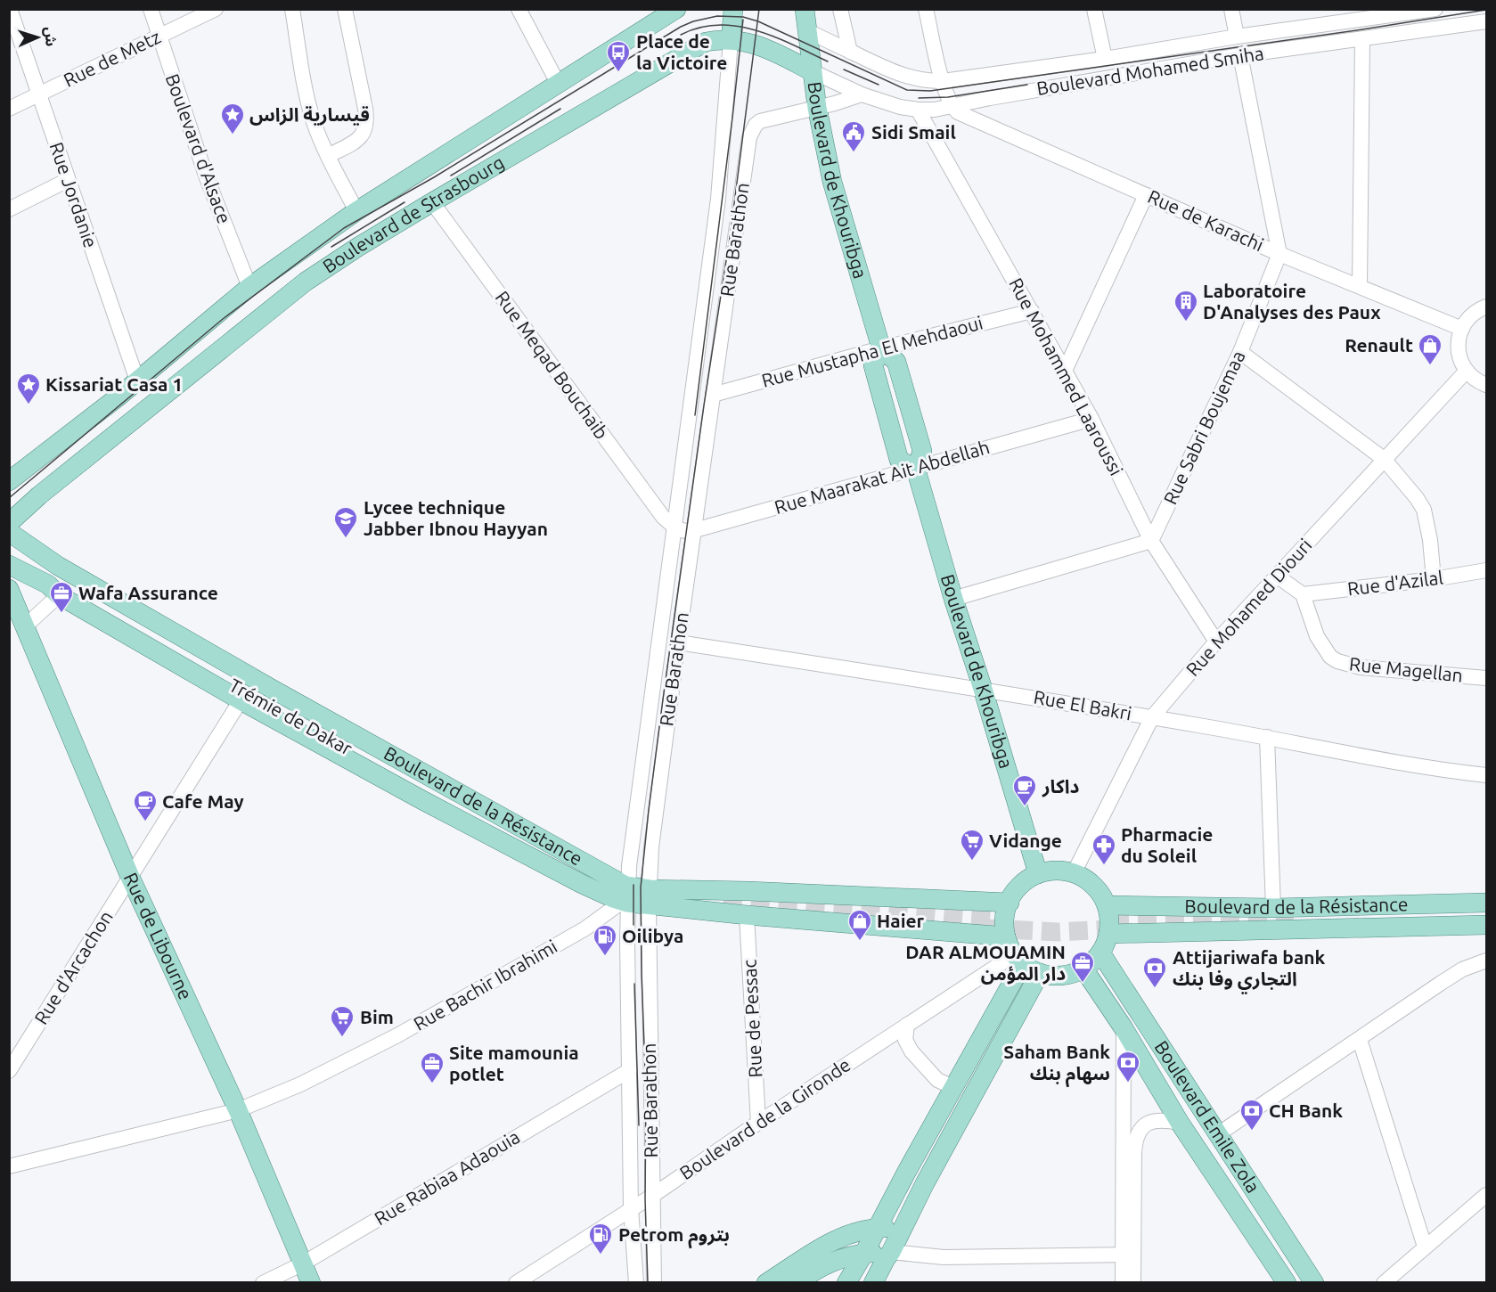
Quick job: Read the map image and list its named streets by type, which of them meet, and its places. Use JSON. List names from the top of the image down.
{
  "streets": {
    "main road": [
      "Boulevard de Khouribga",
      "Boulevard de Strasbourg",
      "Trémie de Dakar",
      "Boulevard de la Résistance",
      "Rue de Libourne",
      "Boulevard Emile Zola"
    ],
    "street": [
      "Rue de Metz",
      "Boulevard Mohamed Smiha",
      "Boulevard d'Alsace",
      "Rue Jordanie",
      "Rue de Karachi",
      "Rue Barathon",
      "Rue Mustapha El Mehdaoui",
      "Rue Meqad Bouchaib",
      "Rue Mohammed Laaroussi",
      "Rue Sabri Boujemaa",
      "Rue Maarakat Ait Abdellah",
      "Rue d'Azilal",
      "Rue Mohamed Diouri",
      "Rue Magellan",
      "Rue El Bakri",
      "Rue d'Arcachon",
      "Rue Bachir Ibrahimi",
      "Rue de Pessac",
      "Boulevard de la Gironde",
      "Rue Rabiaa Adaouia"
    ]
  },
  "crossings": [
    ["Rue de Metz", "Boulevard d'Alsace"],
    ["Rue de Metz", "Rue Jordanie"],
    ["Boulevard Mohamed Smiha", "Boulevard de Khouribga"],
    ["Boulevard Mohamed Smiha", "Boulevard de Strasbourg"],
    ["Boulevard Mohamed Smiha", "Rue de Karachi"],
    ["Boulevard Mohamed Smiha", "Rue Mohammed Laaroussi"],
    ["Boulevard d'Alsace", "Boulevard de Strasbourg"],
    ["Boulevard de Khouribga", "Boulevard de Strasbourg"],
    ["Boulevard de Khouribga", "Rue Barathon"],
    ["Boulevard de Khouribga", "Rue Mustapha El Mehdaoui"],
    ["Boulevard de Khouribga", "Rue Maarakat Ait Abdellah"],
    ["Boulevard de Khouribga", "Rue Mohamed Diouri"],
    ["Boulevard de Khouribga", "Rue El Bakri"],
    ["Boulevard de Khouribga", "Boulevard de la Résistance"],
    ["Boulevard de Khouribga", "Boulevard Emile Zola"],
    ["Boulevard de Khouribga", "Boulevard de la Gironde"],
    ["Rue Jordanie", "Boulevard de Strasbourg"],
    ["Boulevard de Strasbourg", "Rue Meqad Bouchaib"],
    ["Rue de Karachi", "Rue Sabri Boujemaa"],
    ["Rue Barathon", "Rue Mustapha El Mehdaoui"],
    ["Rue Barathon", "Rue Maarakat Ait Abdellah"],
    ["Rue Barathon", "Rue El Bakri"],
    ["Rue Barathon", "Boulevard de la Résistance"],
    ["Rue Barathon", "Boulevard de la Gironde"],
    ["Rue Mustapha El Mehdaoui", "Rue Mohammed Laaroussi"],
    ["Rue Meqad Bouchaib", "Rue Maarakat Ait Abdellah"],
    ["Rue Mohammed Laaroussi", "Rue Sabri Boujemaa"],
    ["Rue Mohammed Laaroussi", "Rue Maarakat Ait Abdellah"],
    ["Rue Mohammed Laaroussi", "Rue Mohamed Diouri"],
    ["Rue d'Azilal", "Rue Magellan"],
    ["Rue Mohamed Diouri", "Rue El Bakri"],
    ["Rue Mohamed Diouri", "Boulevard de la Résistance"],
    ["Rue Mohamed Diouri", "Boulevard Emile Zola"],
    ["Rue Mohamed Diouri", "Boulevard de la Gironde"],
    ["Trémie de Dakar", "Boulevard de la Résistance"],
    ["Boulevard de la Résistance", "Rue d'Arcachon"],
    ["Boulevard de la Résistance", "Rue Bachir Ibrahimi"],
    ["Boulevard de la Résistance", "Rue de Pessac"],
    ["Boulevard de la Résistance", "Boulevard Emile Zola"],
    ["Boulevard de la Résistance", "Boulevard de la Gironde"],
    ["Rue de Libourne", "Rue d'Arcachon"],
    ["Rue de Libourne", "Rue Bachir Ibrahimi"],
    ["Rue de Libourne", "Rue Rabiaa Adaouia"],
    ["Rue de Pessac", "Boulevard de la Gironde"],
    ["Boulevard Emile Zola", "Boulevard de la Gironde"]
  ],
  "places": {
    "bus stop": ["Place de la Victoire"],
    "place": ["قيسارية الزاس", "Kissariat Casa 1"],
    "public building": ["Sidi Smail"],
    "building": ["Laboratoire D'Analyses des Paux"],
    "shop": ["Renault", "Haier"],
    "school or university": ["Lycee technique Jabber Ibnou Hayyan"],
    "office": ["Wafa Assurance", "DAR ALMOUAMIN دار المؤمن", "Site mamounia potlet"],
    "cafe": ["داكار", "Cafe May"],
    "supermarket": ["Vidange", "Bim"],
    "pharmacy": ["Pharmacie du Soleil"],
    "fuel station": ["Oilibya", "Petrom بتروم"],
    "bank": ["Attijariwafa bank التجاري وفا بنك", "Saham Bank سهام بنك", "CH Bank"]
  },
  "north": "right"
}
